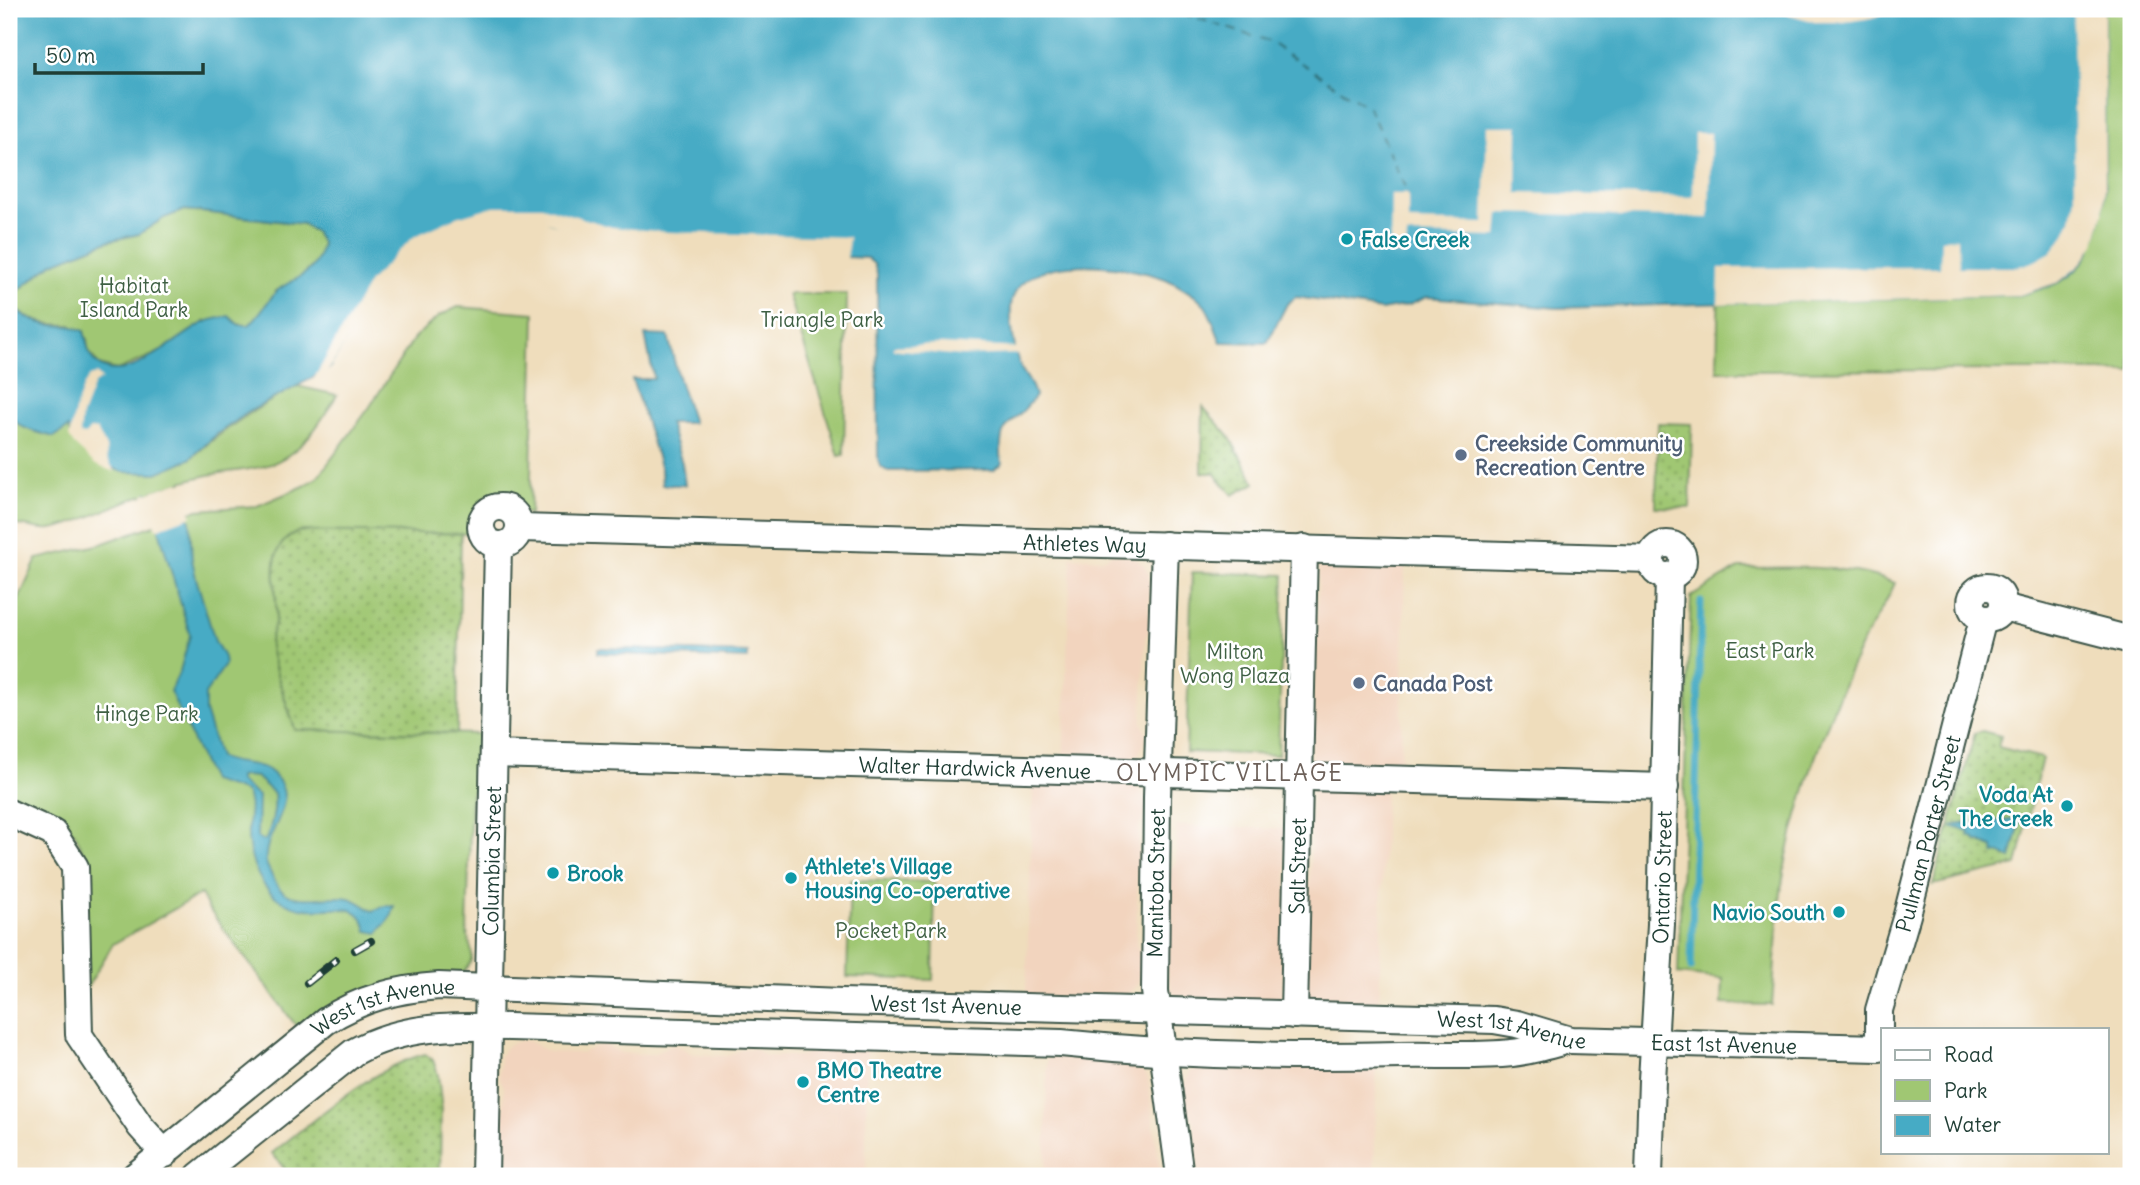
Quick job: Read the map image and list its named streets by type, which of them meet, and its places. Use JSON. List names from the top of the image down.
{
  "streets": {
    "street": [
      "Athletes Way",
      "Walter Hardwick Avenue",
      "Pullman Porter Street",
      "Columbia Street",
      "Salt Street",
      "Ontario Street",
      "Manitoba Street",
      "West 1st Avenue",
      "East 1st Avenue"
    ]
  },
  "crossings": [
    ["Athletes Way", "Columbia Street"],
    ["Athletes Way", "Salt Street"],
    ["Athletes Way", "Ontario Street"],
    ["Athletes Way", "Manitoba Street"],
    ["Walter Hardwick Avenue", "Columbia Street"],
    ["Walter Hardwick Avenue", "Salt Street"],
    ["Walter Hardwick Avenue", "Ontario Street"],
    ["Walter Hardwick Avenue", "Manitoba Street"],
    ["Pullman Porter Street", "East 1st Avenue"],
    ["Columbia Street", "West 1st Avenue"],
    ["Salt Street", "West 1st Avenue"],
    ["Ontario Street", "East 1st Avenue"],
    ["Manitoba Street", "West 1st Avenue"],
    ["West 1st Avenue", "East 1st Avenue"]
  ],
  "districts": ["OLYMPIC VILLAGE"],
  "parks": [
    "Habitat Island Park",
    "Triangle Park",
    "East Park",
    "Milton Wong Plaza",
    "Hinge Park",
    "Pocket Park"
  ],
  "places": [
    "False Creek",
    "Creekside Community Recreation Centre",
    "Canada Post",
    "Voda At The Creek",
    "Brook",
    "Athlete's Village Housing Co-operative",
    "Navio South",
    "BMO Theatre Centre"
  ],
  "legend": ["Road", "Park", "Water"],
  "scale_bar": "50 m"
}
